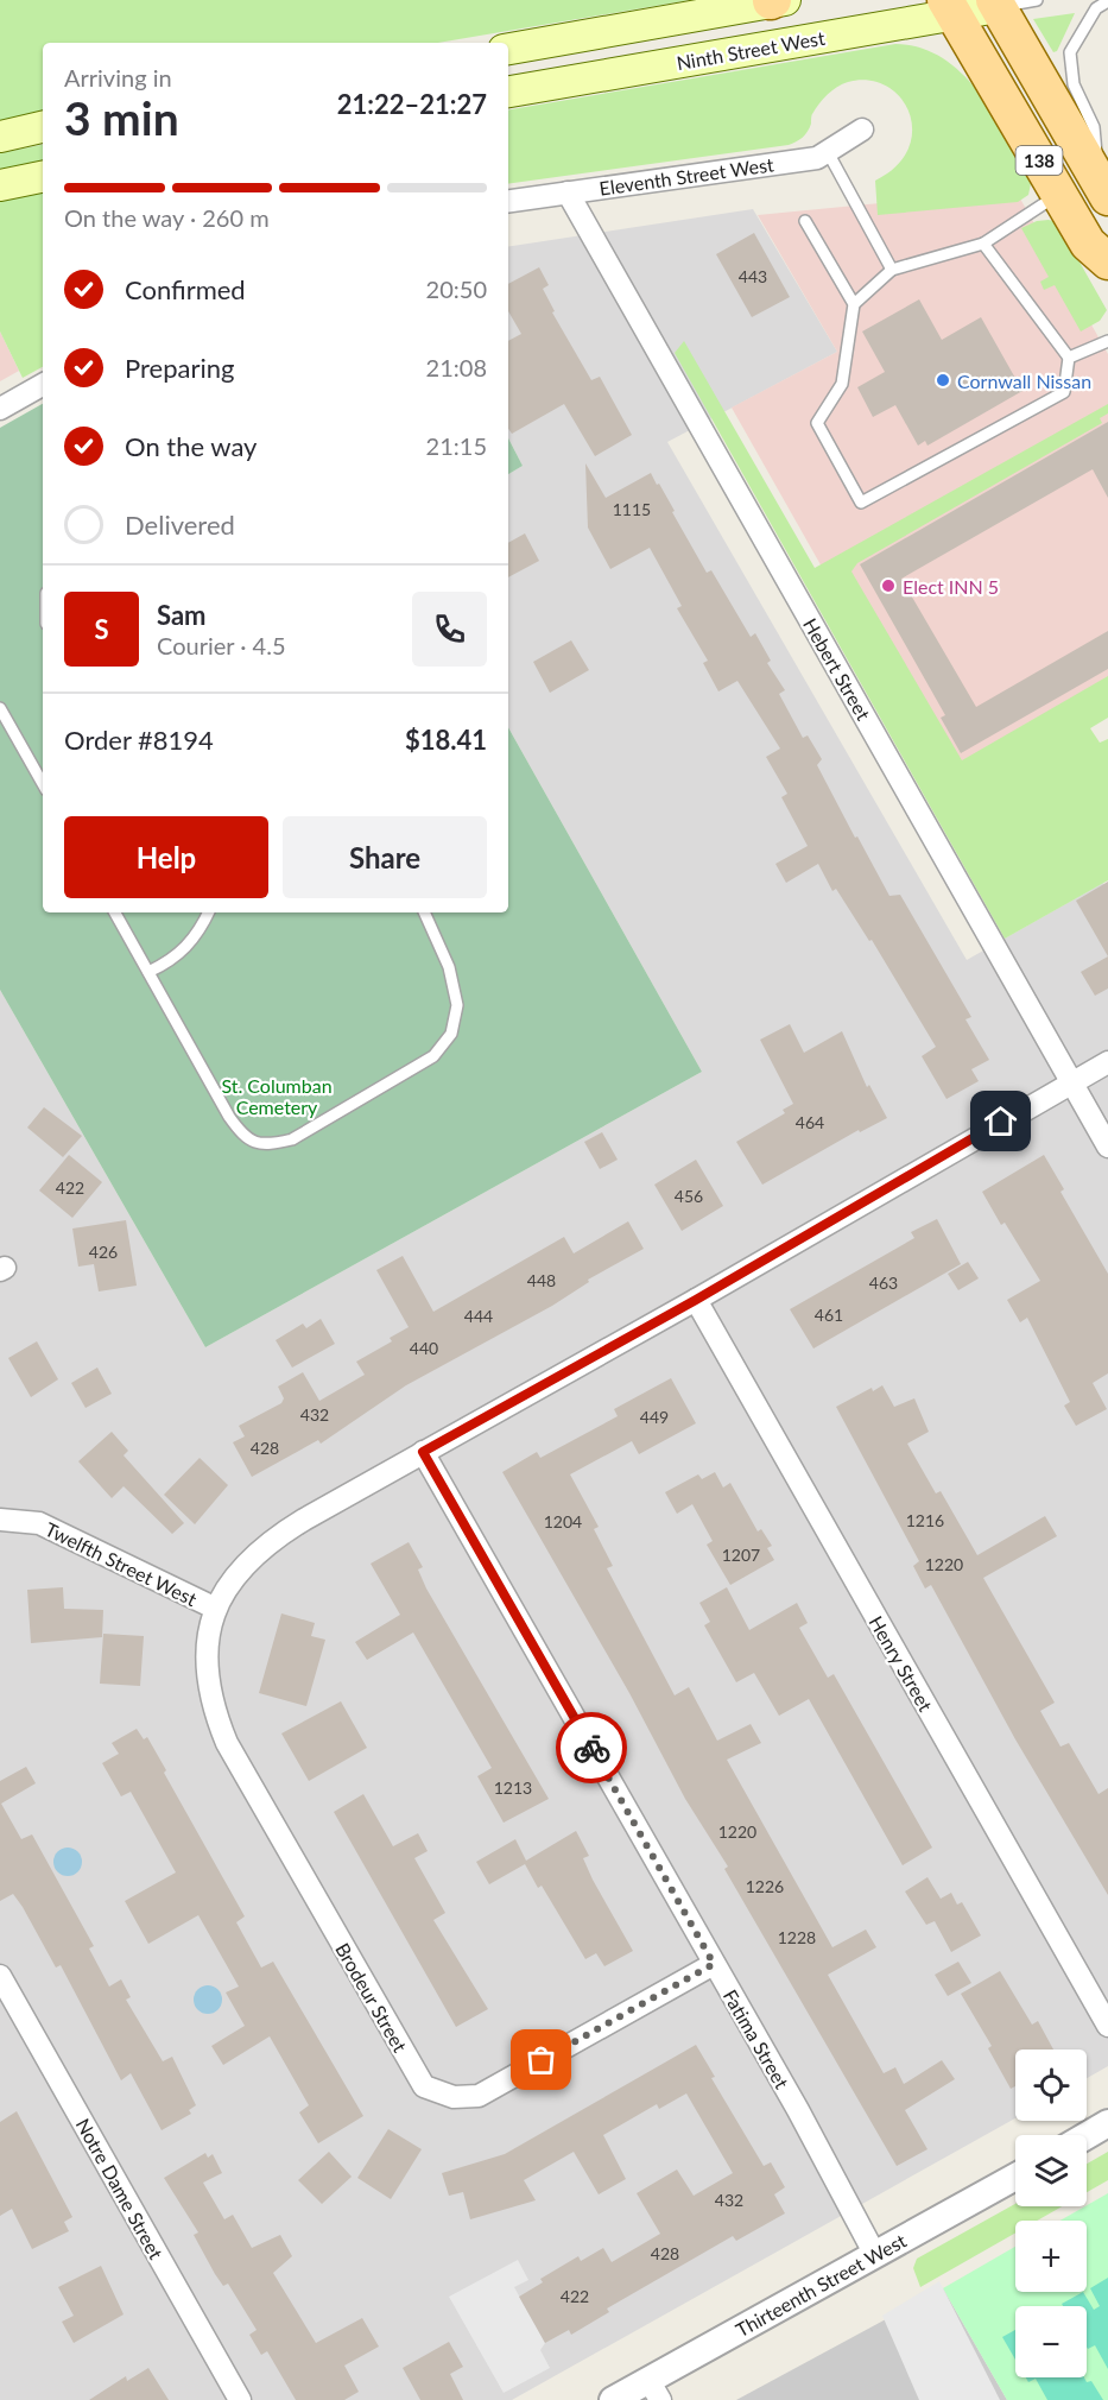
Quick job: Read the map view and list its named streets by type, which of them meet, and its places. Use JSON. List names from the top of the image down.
{
  "streets": {
    "main road": ["Ninth Street West", "138"],
    "street": [
      "Eleventh Street West",
      "Hebert Street",
      "Twelfth Street West",
      "Henry Street",
      "Brodeur Street",
      "Fatima Street",
      "Notre Dame Street",
      "Thirteenth Street West"
    ]
  },
  "crossings": [
    ["Ninth Street West", "138"],
    ["Eleventh Street West", "Hebert Street"],
    ["Hebert Street", "Twelfth Street West"],
    ["Twelfth Street West", "Henry Street"],
    ["Twelfth Street West", "Brodeur Street"],
    ["Twelfth Street West", "Fatima Street"],
    ["Brodeur Street", "Fatima Street"],
    ["Fatima Street", "Thirteenth Street West"]
  ],
  "parks": ["St. Columban Cemetery"],
  "places": ["Cornwall Nissan", "Elect INN 5"],
  "house_numbers": [
    "443",
    "1115",
    "464",
    "422",
    "456",
    "426",
    "448",
    "463",
    "461",
    "444",
    "440",
    "432",
    "449",
    "428",
    "1216",
    "1204",
    "1207",
    "1220",
    "1213",
    "1220",
    "1226",
    "1228",
    "432",
    "428",
    "422"
  ],
  "page": {
    "heading": ["3 min", "Arriving in", "21:22–21:27"],
    "panel": [
      "Sam",
      "Courier · 4.5",
      "Order #8194",
      "$18.41"
    ],
    "bar": "On the way · 260 m",
    "list": [
      ["Confirmed", "20:50"],
      ["Preparing", "21:08"],
      ["On the way", "21:15"],
      "Delivered"
    ],
    "round": "S",
    "buttons": ["Help", "Share"],
    "map_buttons": ["+", "−"]
  }
}
